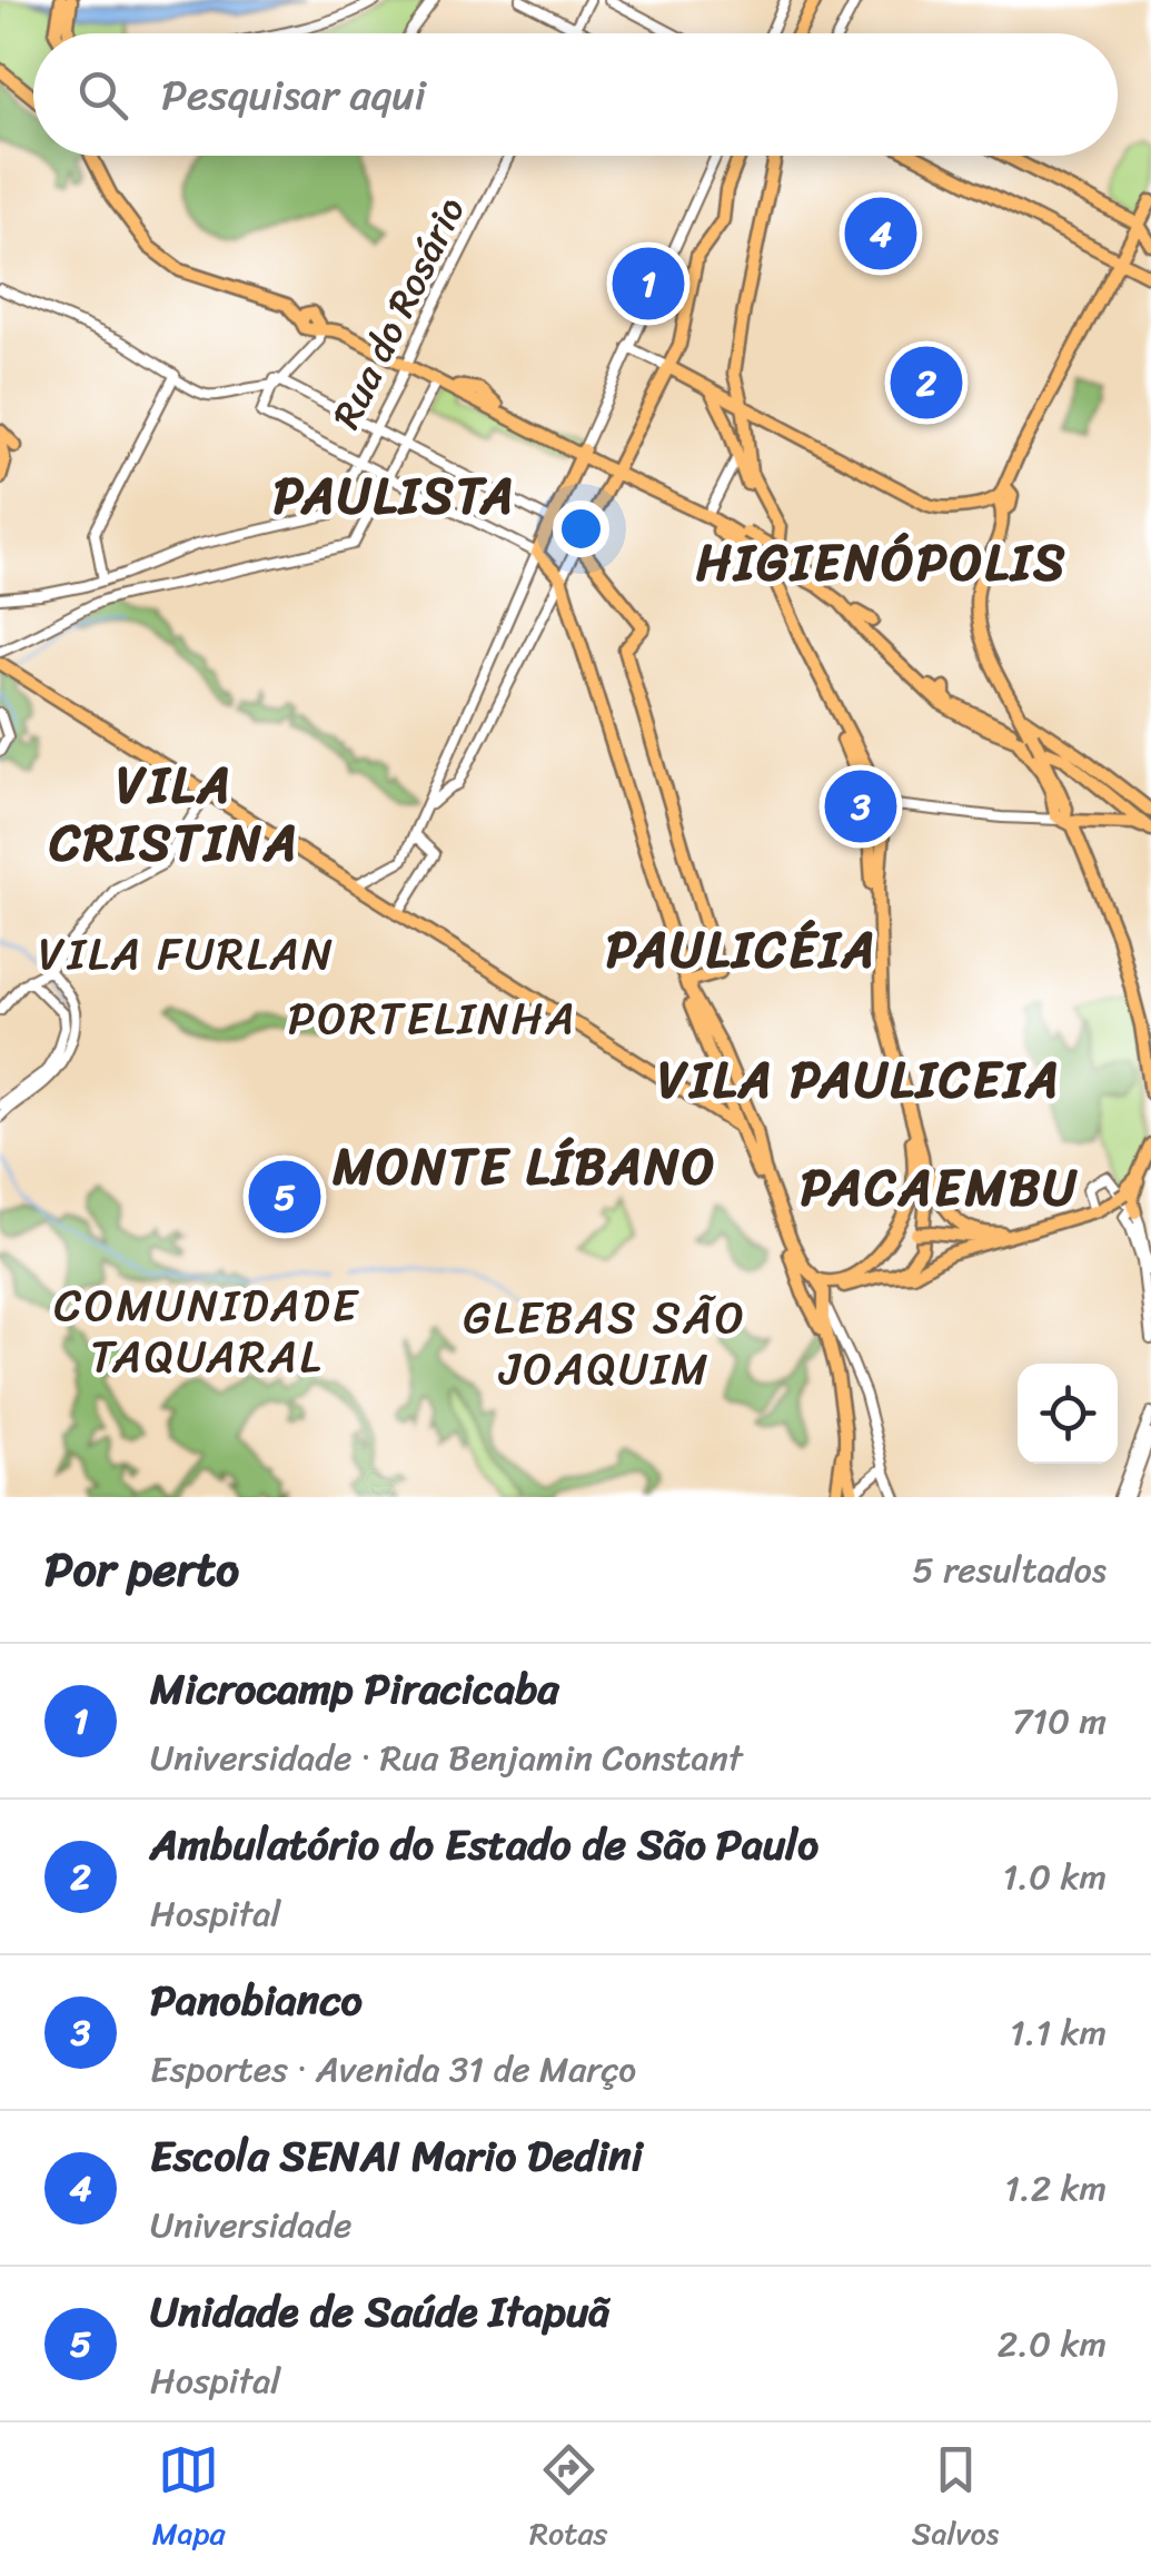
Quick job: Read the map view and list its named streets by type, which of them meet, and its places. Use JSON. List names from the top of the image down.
{
  "streets": {
    "street": ["Rua do Rosário"]
  },
  "districts": [
    "PAULISTA",
    "HIGIENÓPOLIS",
    "VILA CRISTINA",
    "PAULICÉIA",
    "VILA FURLAN",
    "PORTELINHA",
    "VILA PAULICEIA",
    "MONTE LÍBANO",
    "PACAEMBU",
    "COMUNIDADE TAQUARAL",
    "GLEBAS SÃO JOAQUIM"
  ],
  "page": {
    "search": "Pesquisar aqui",
    "pins": [
      "4",
      "1",
      "2",
      "3",
      "5"
    ],
    "heading": ["Por perto", "5 resultados"],
    "list": [
      {
        "mark": "1",
        "name": "Microcamp Piracicaba",
        "note": "Universidade · Rua Benjamin Constant",
        "value": "710 m"
      },
      {
        "mark": "2",
        "name": "Ambulatório do Estado de São Paulo",
        "note": "Hospital",
        "value": "1.0 km"
      },
      {
        "mark": "3",
        "name": "Panobianco",
        "note": "Esportes · Avenida 31 de Março",
        "value": "1.1 km"
      },
      {
        "mark": "4",
        "name": "Escola SENAI Mario Dedini",
        "note": "Universidade",
        "value": "1.2 km"
      },
      {
        "mark": "5",
        "name": "Unidade de Saúde Itapuã",
        "note": "Hospital",
        "value": "2.0 km"
      }
    ],
    "nav": ["Mapa", "Rotas", "Salvos"]
  }
}
